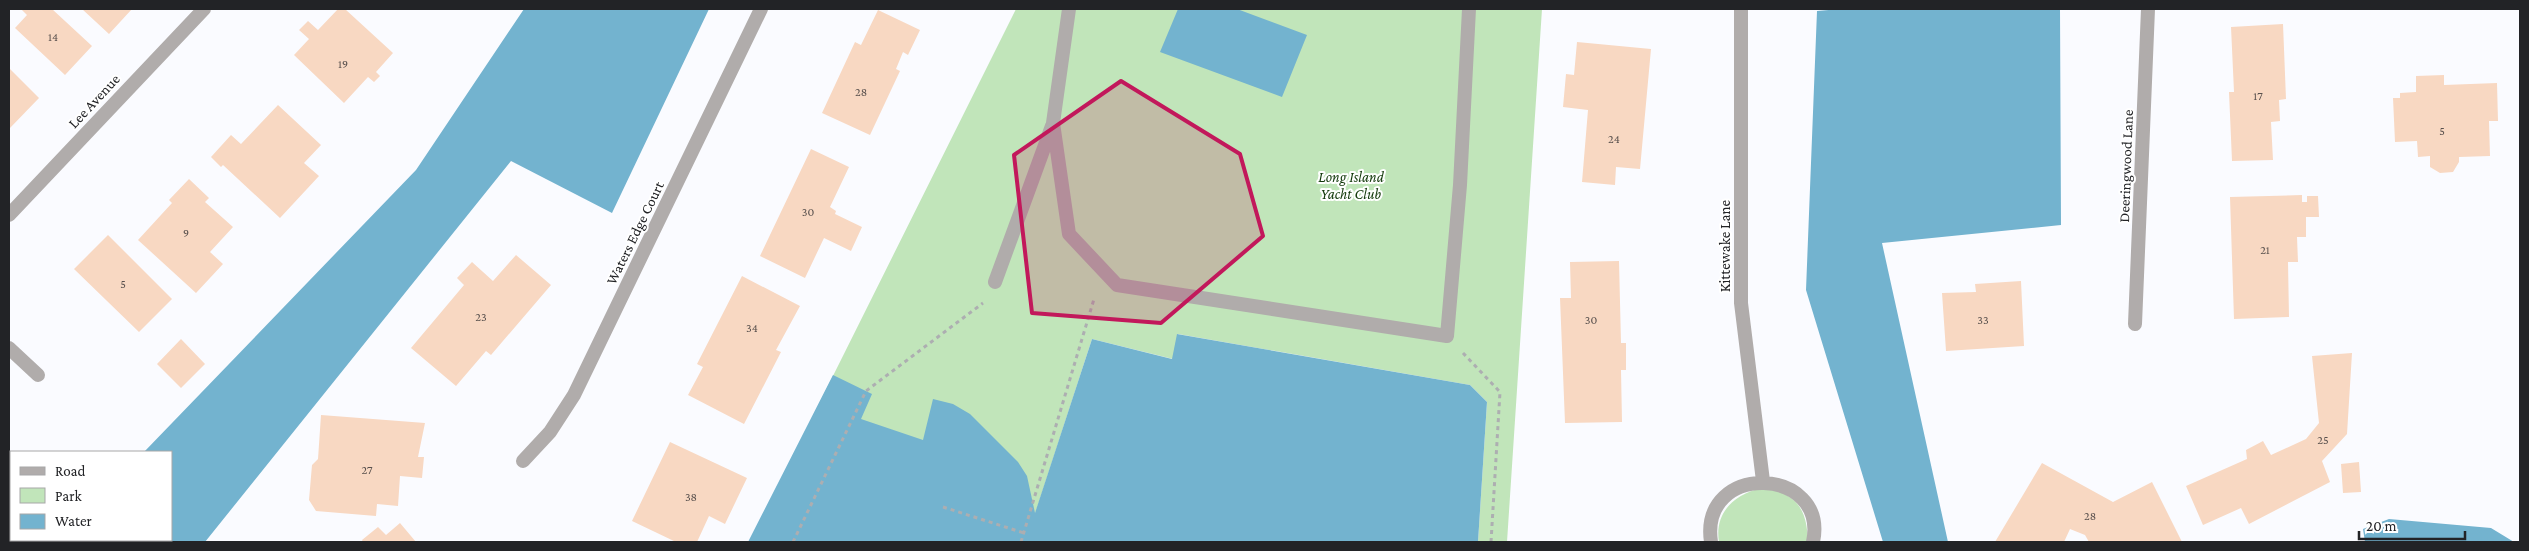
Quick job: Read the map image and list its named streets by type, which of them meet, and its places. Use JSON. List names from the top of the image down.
{
  "streets": {
    "street": [
      "Lee Avenue",
      "Deeringwood Lane",
      "Waters Edge Court",
      "Kittewake Lane"
    ]
  },
  "parks": ["Long Island Yacht Club"],
  "house_numbers": [
    "14",
    "19",
    "28",
    "17",
    "5",
    "24",
    "30",
    "9",
    "21",
    "5",
    "23",
    "30",
    "33",
    "34",
    "25",
    "27",
    "38",
    "28"
  ],
  "legend": ["Road", "Park", "Water"],
  "scale_bar": "20 m"
}
